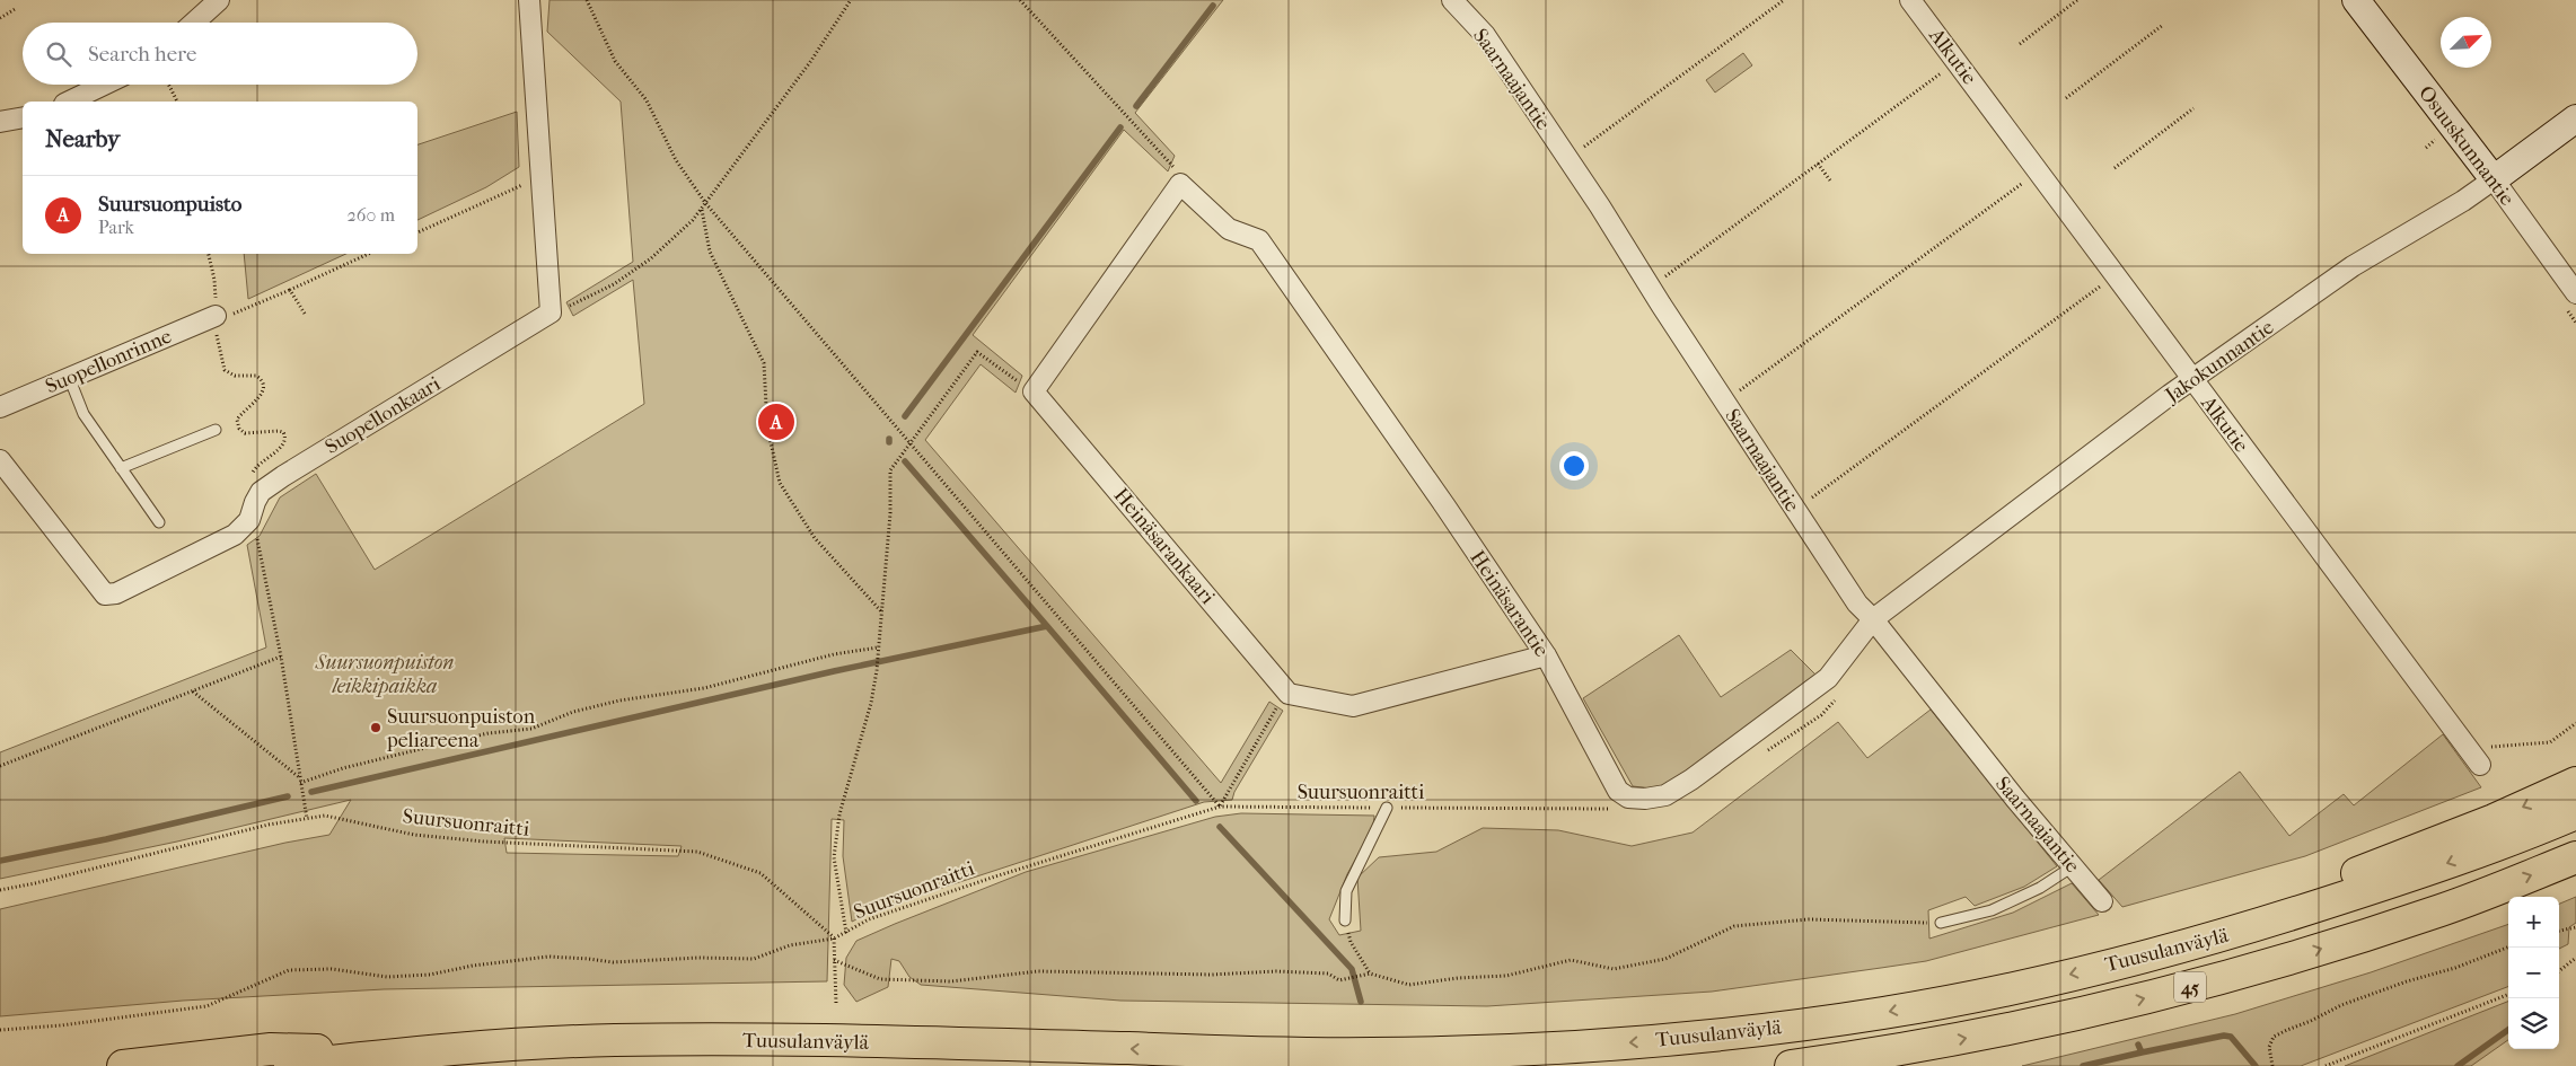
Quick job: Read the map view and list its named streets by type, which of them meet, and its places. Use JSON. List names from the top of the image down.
{
  "streets": {
    "highway": ["Tuusulanväylä", "45"],
    "street": [
      "Alkutie",
      "Saarnaajantie",
      "Osuuskunnantie",
      "Suopellonrinne",
      "Jakokunnantie",
      "Suopellonkaari",
      "Heinäsarankaari",
      "Heinäsarantie"
    ],
    "path": ["Suursuonraitti"]
  },
  "crossings": [
    ["Alkutie", "Jakokunnantie"],
    ["Saarnaajantie", "Jakokunnantie"],
    ["Osuuskunnantie", "Jakokunnantie"],
    ["Heinäsarantie", "Suursuonraitti"]
  ],
  "parks": ["Suursuonpuiston leikkipaikka"],
  "places": ["Suursuonpuiston peliareena"],
  "north": "top right",
  "page": {
    "search": "Search here",
    "heading": "Nearby",
    "list": [
      {
        "mark": "A",
        "name": "Suursuonpuisto",
        "note": "Park",
        "value": "260 m"
      }
    ],
    "pins": "A",
    "map_buttons": ["+", "−"]
  }
}
